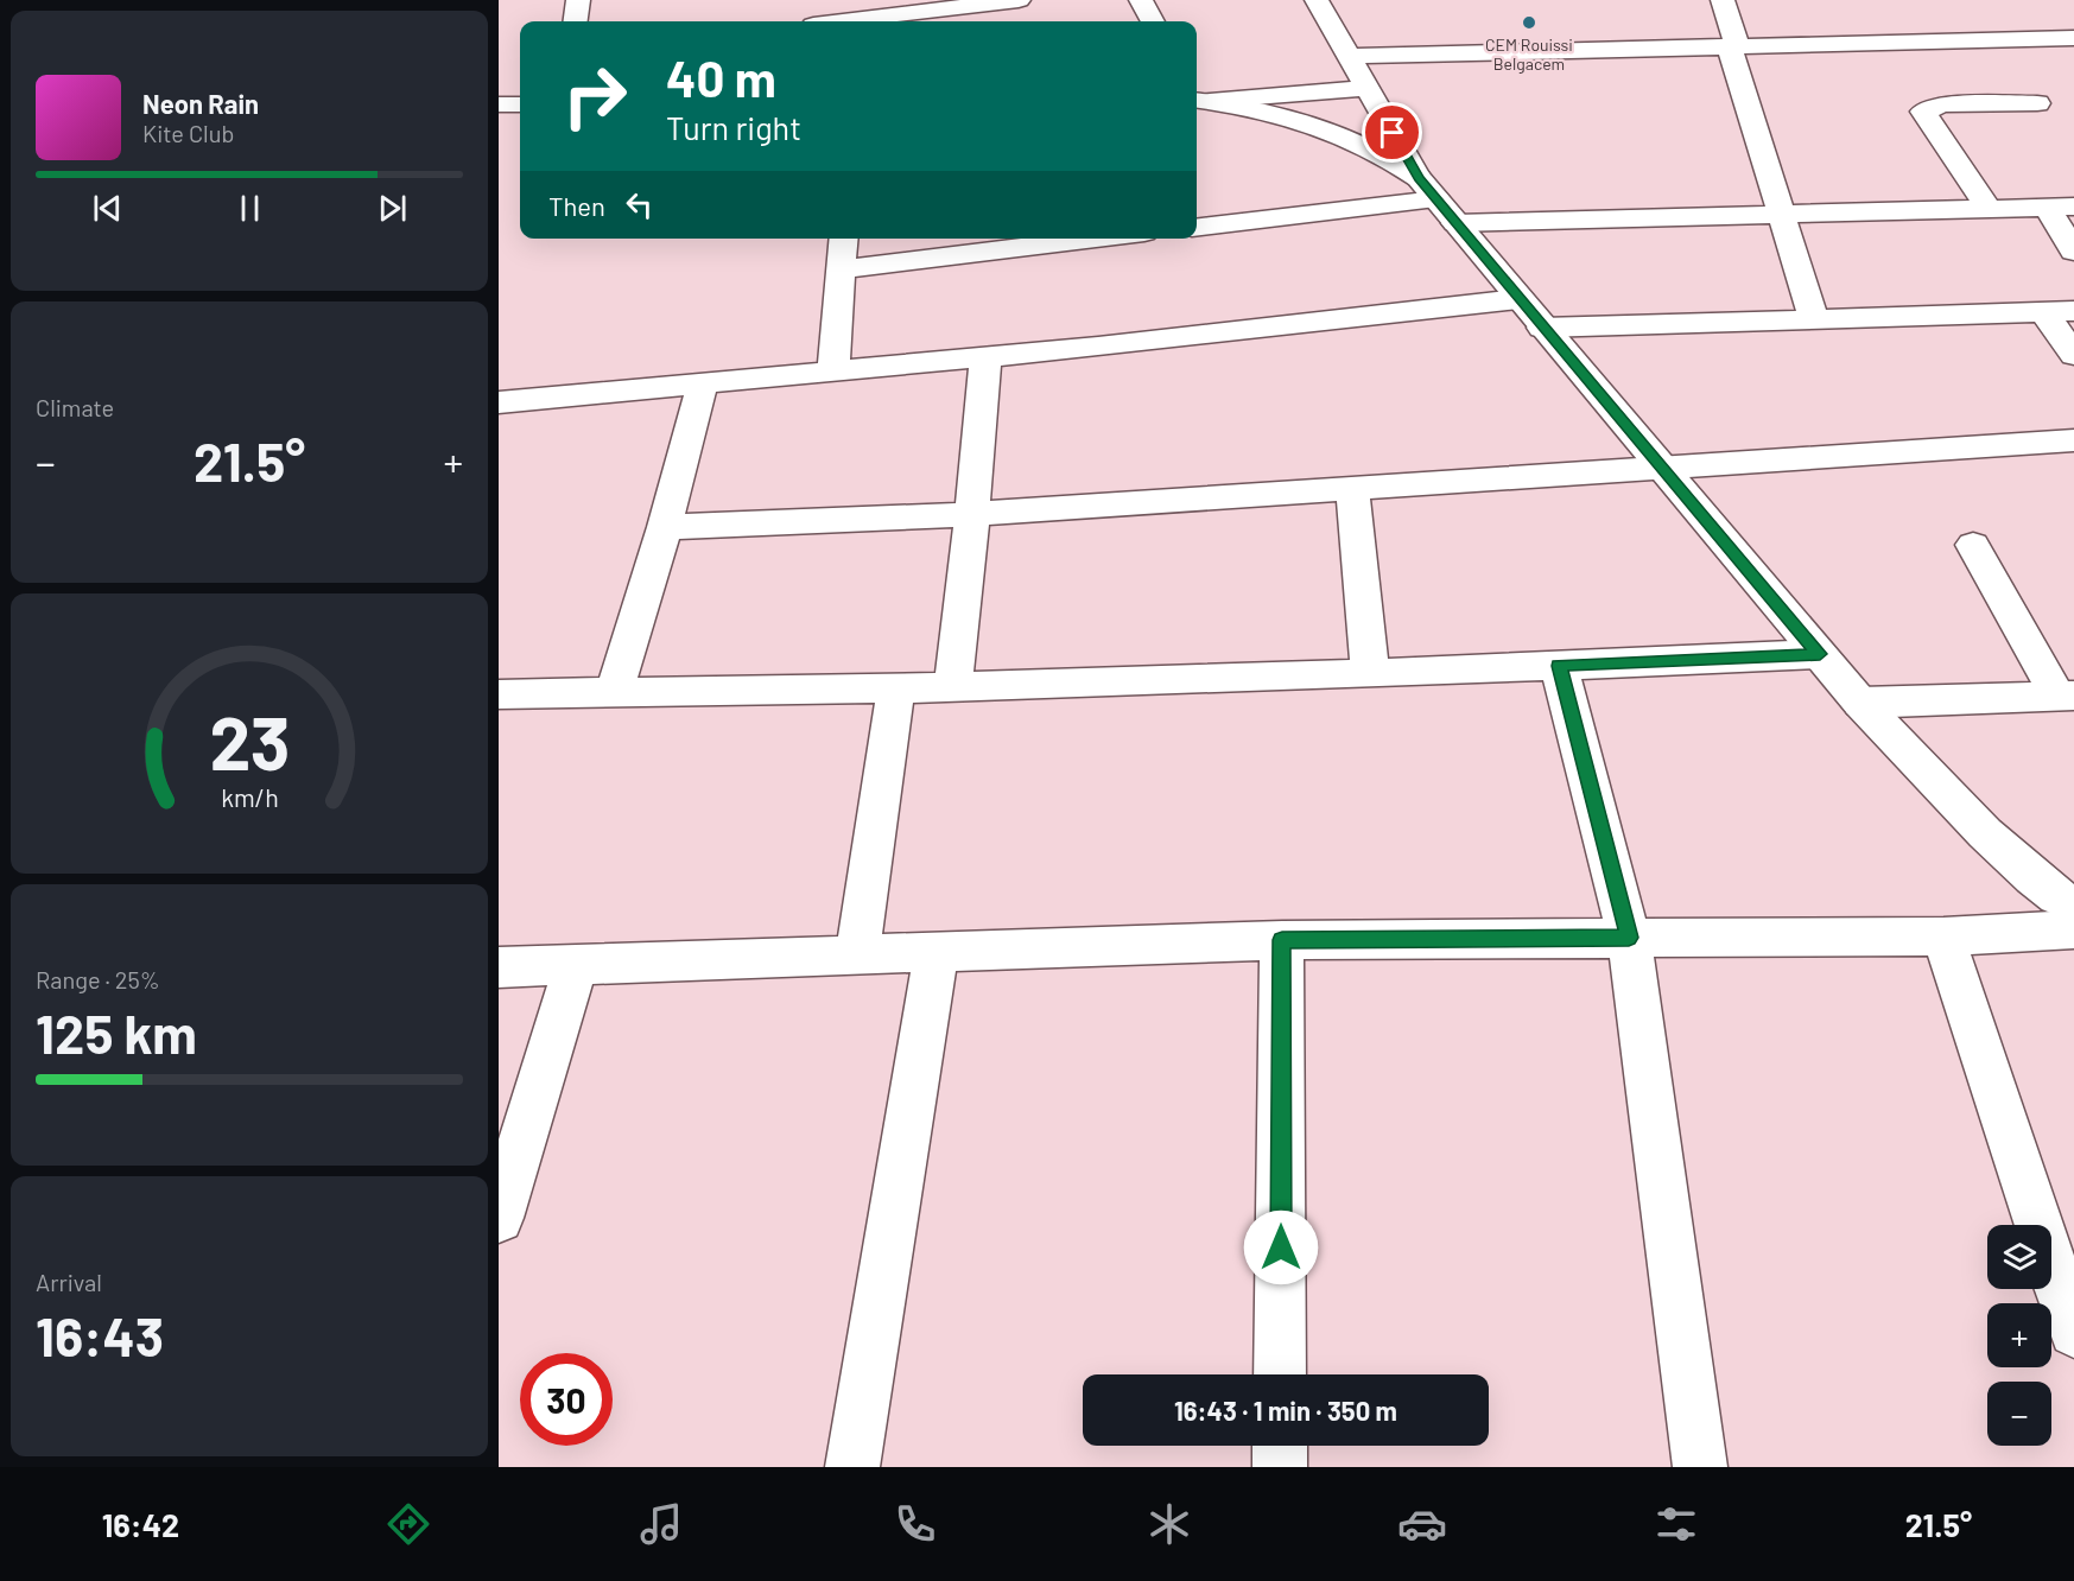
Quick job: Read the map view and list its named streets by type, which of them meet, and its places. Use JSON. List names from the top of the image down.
{
  "places": ["CEM Rouissi Belgacem"],
  "page": {
    "turn": ["40 m", "Turn right"],
    "song": ["Neon Rain", "Kite Club"],
    "then": "Then",
    "tile": [
      "Climate",
      ["Range · 25%", "125 km"],
      ["Arrival", "16:43"]
    ],
    "heat": ["−", "21.5°", "+"],
    "map_buttons": ["+", "−"],
    "limit": "30",
    "trip": "16:43 · 1 min · 350 m",
    "tabs": ["16:42", "21.5°"],
    "gauge": ["23", "km/h"]
  }
}
